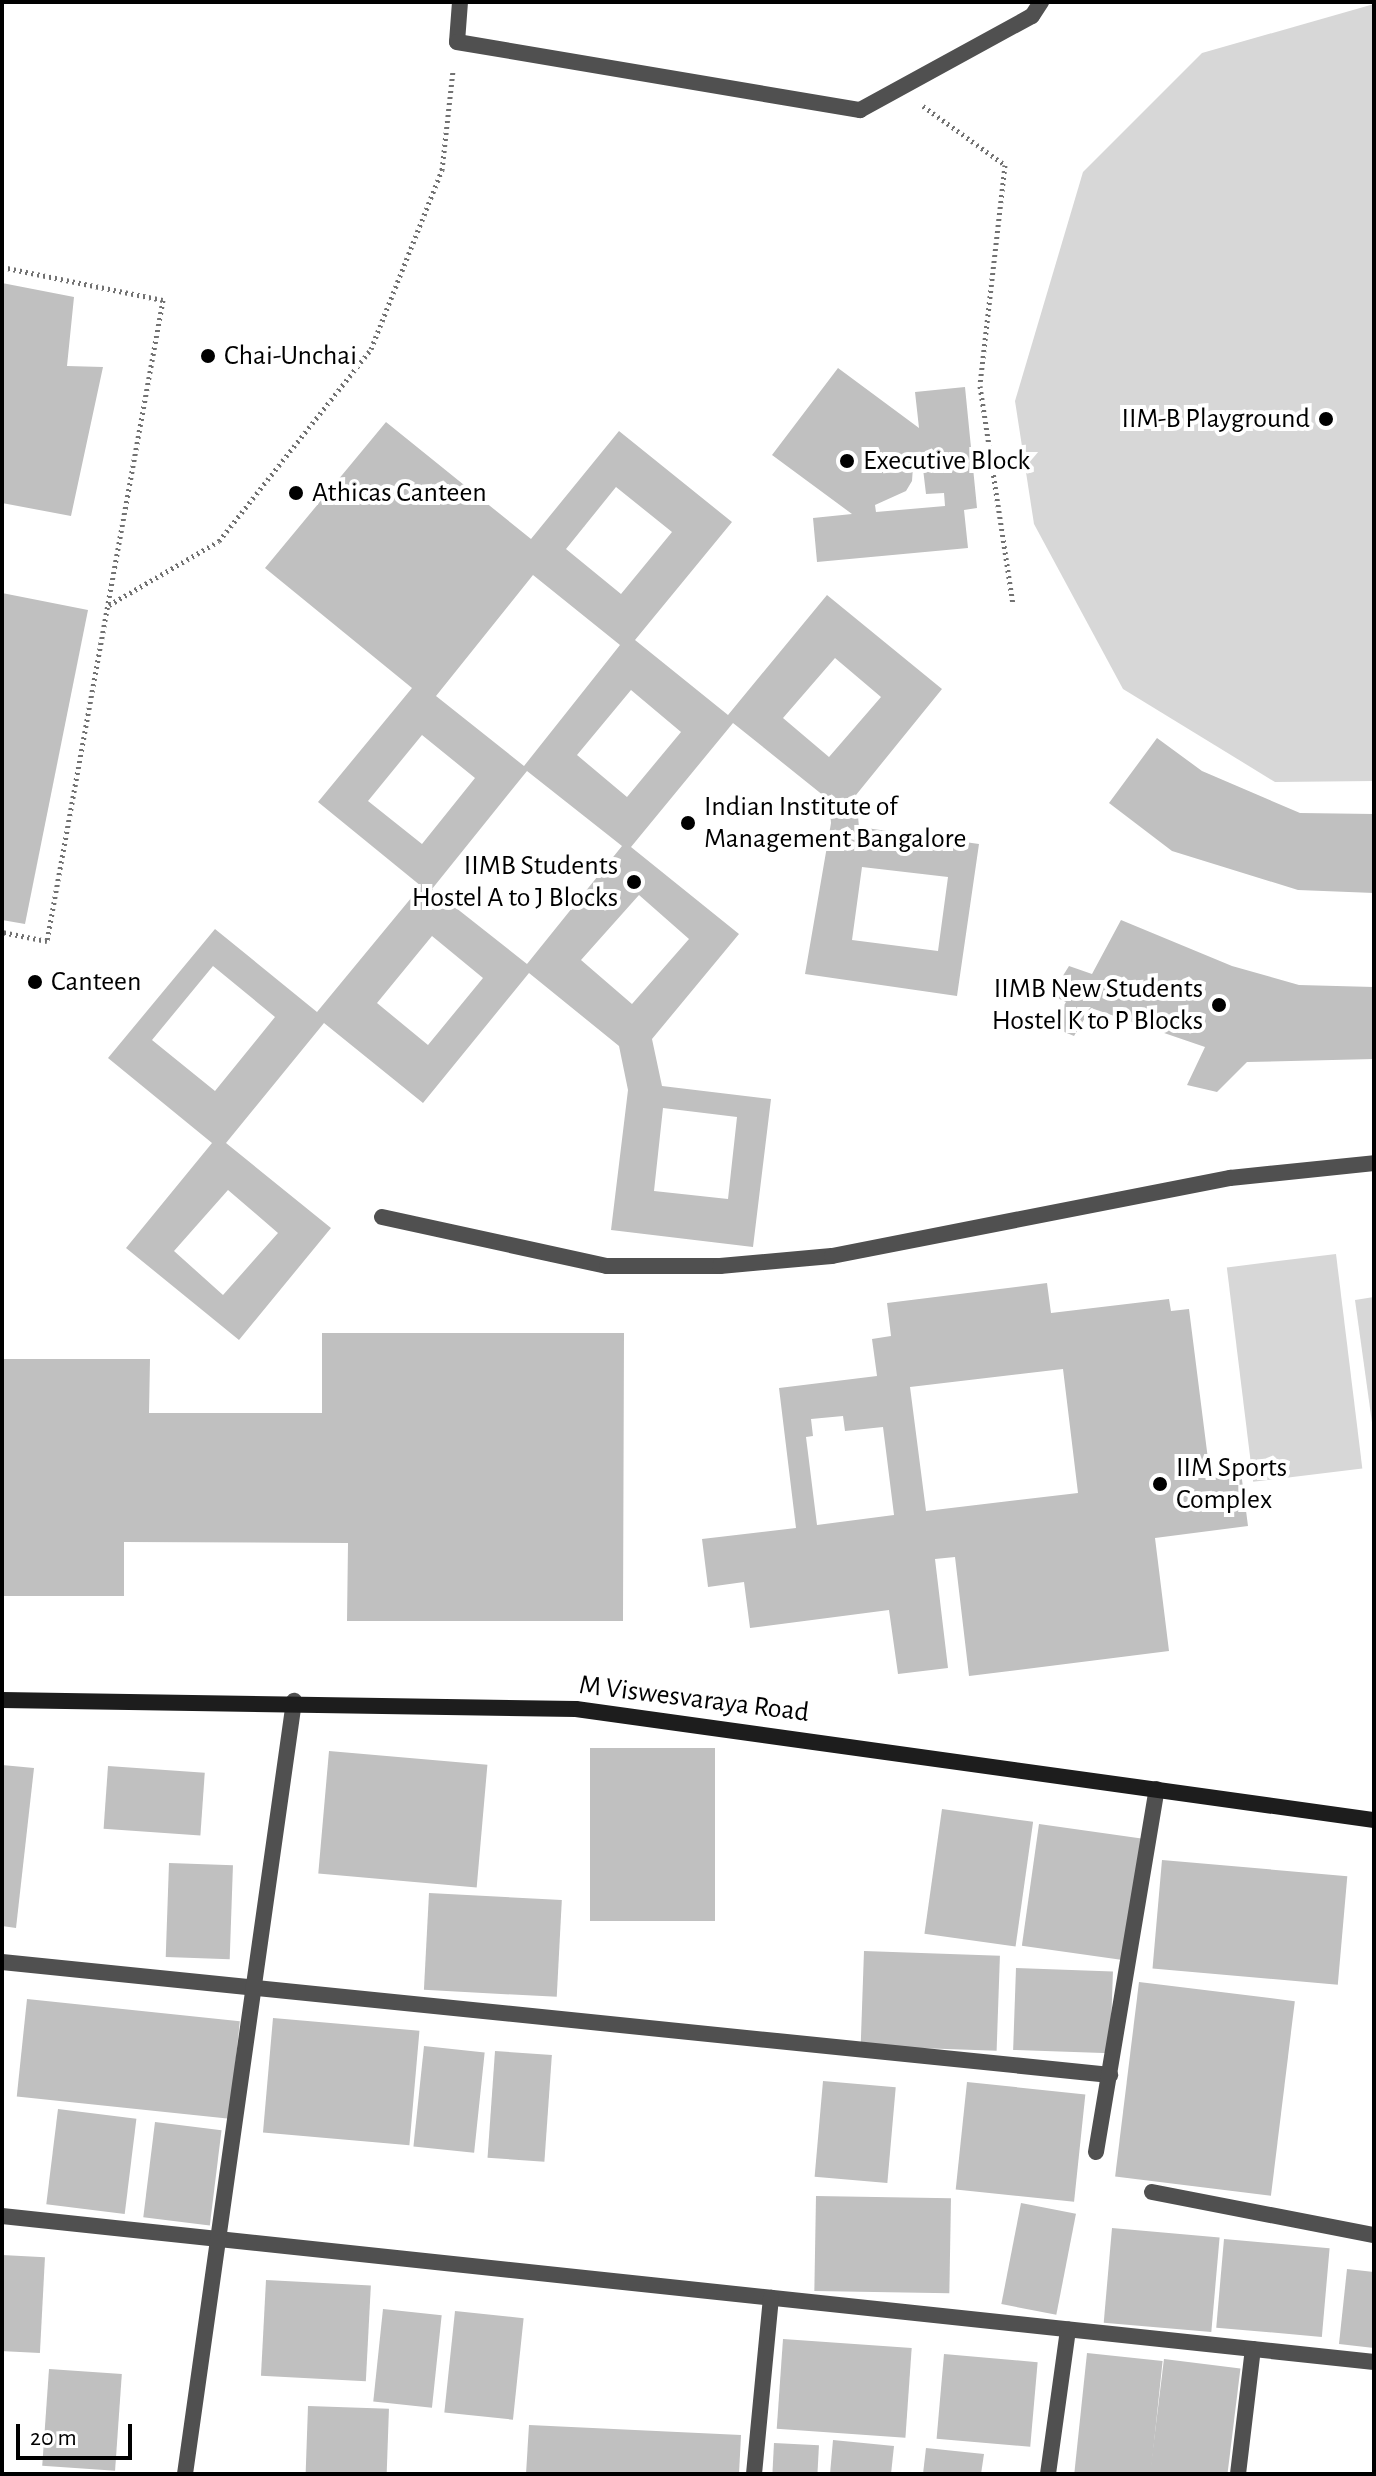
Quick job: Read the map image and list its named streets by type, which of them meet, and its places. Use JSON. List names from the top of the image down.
{
  "streets": {
    "street": ["M Viswesvaraya Road"]
  },
  "places": [
    "Chai-Unchai",
    "IIM-B Playground",
    "Executive Block",
    "Athicas Canteen",
    "Indian Institute of Management Bangalore",
    "IIMB Students Hostel A to J Blocks",
    "Canteen",
    "IIMB New Students Hostel K to P Blocks",
    "IIM Sports Complex"
  ],
  "scale_bar": "20 m"
}
